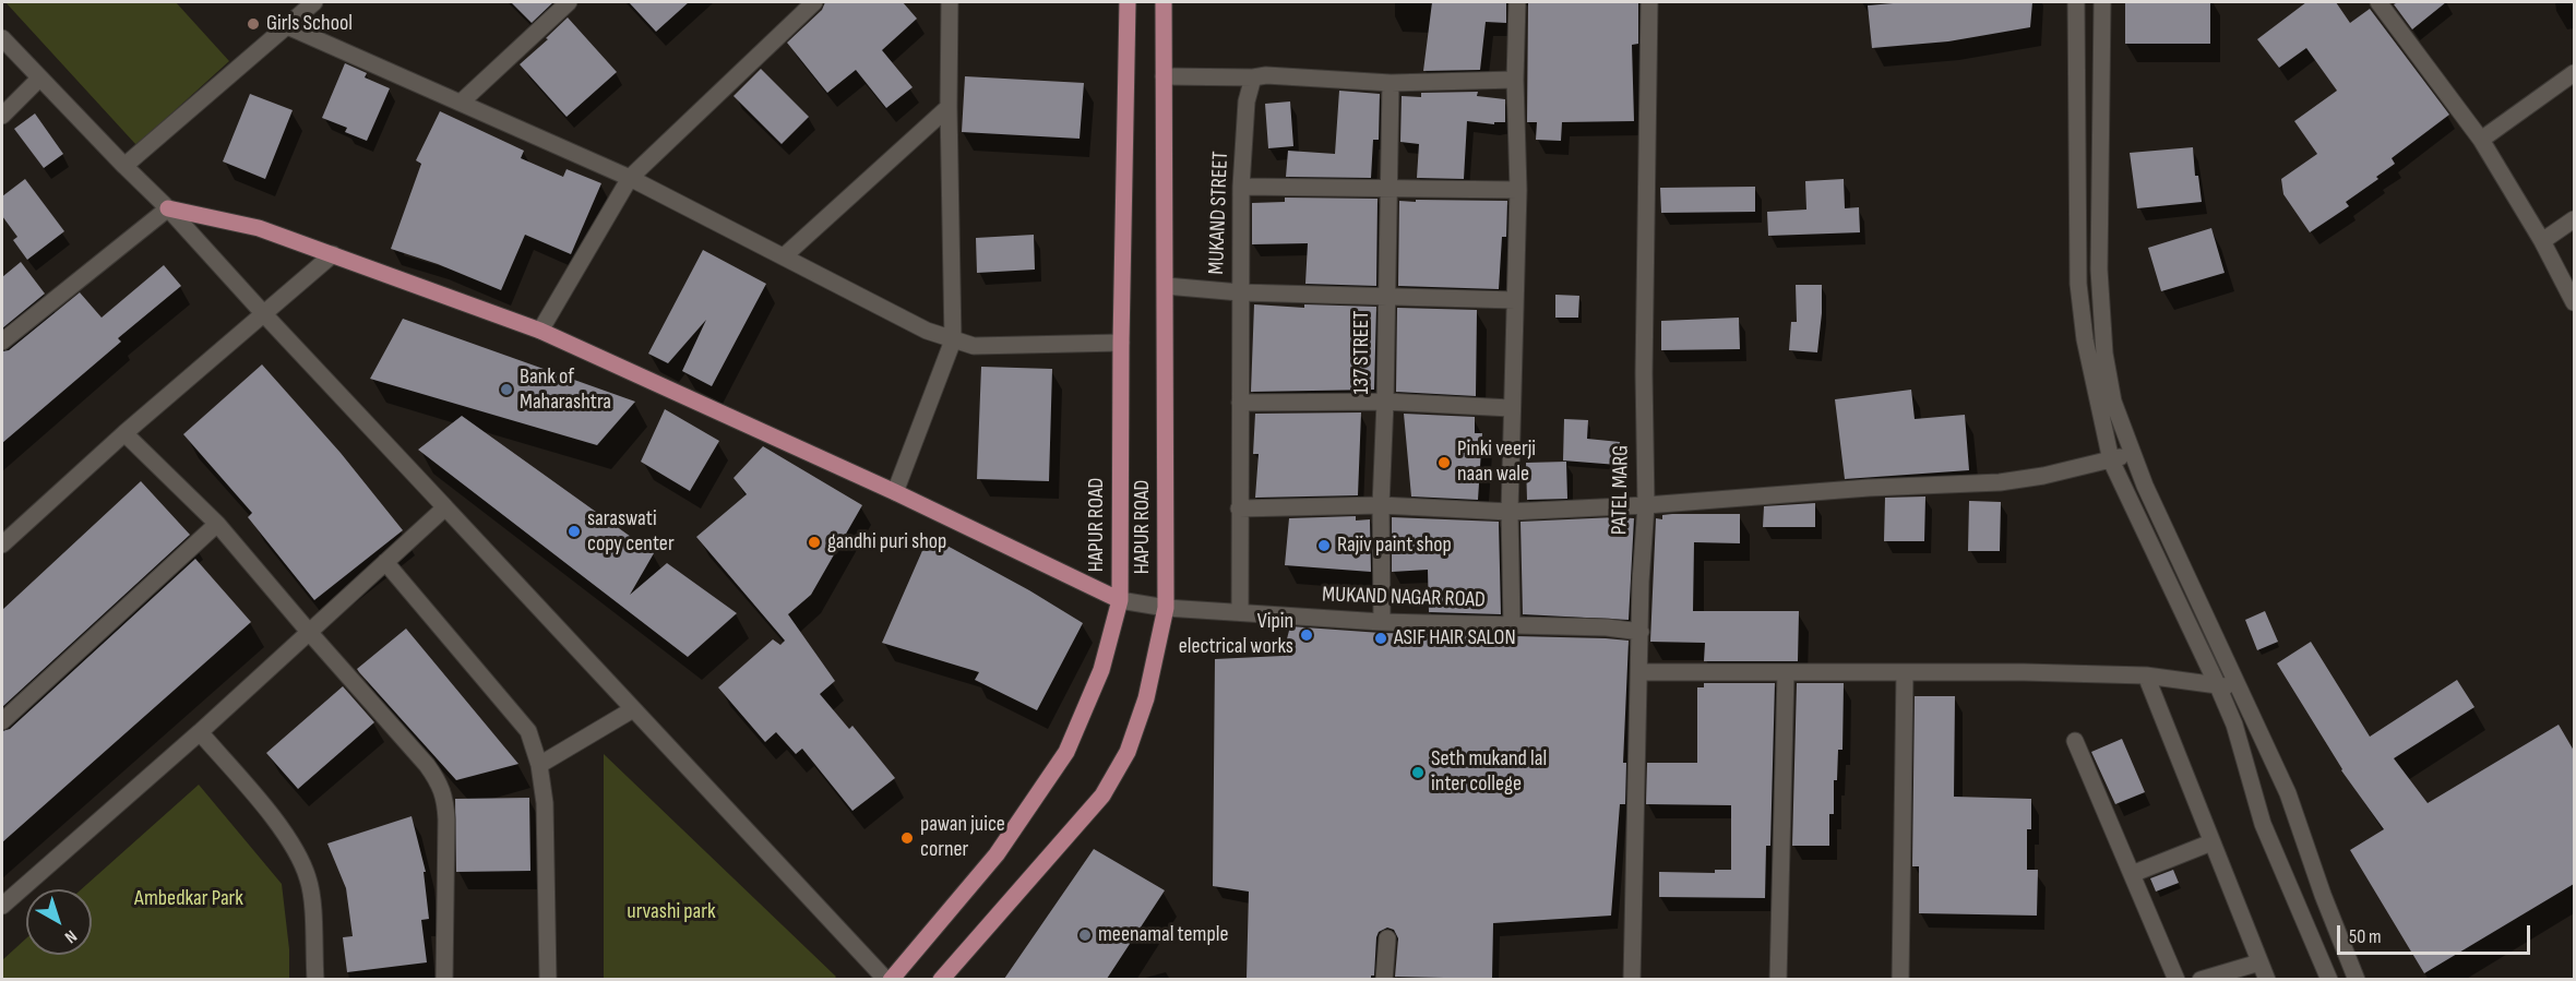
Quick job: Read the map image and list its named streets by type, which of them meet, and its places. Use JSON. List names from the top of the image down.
{
  "streets": {
    "main road": ["HAPUR ROAD"],
    "street": [
      "MUKAND STREET",
      "137 STREET",
      "PATEL MARG",
      "MUKAND NAGAR ROAD"
    ]
  },
  "crossings": [
    ["MUKAND STREET", "MUKAND NAGAR ROAD"],
    ["137 STREET", "MUKAND NAGAR ROAD"],
    ["PATEL MARG", "MUKAND NAGAR ROAD"],
    ["HAPUR ROAD", "MUKAND NAGAR ROAD"]
  ],
  "parks": ["Ambedkar Park", "urvashi park"],
  "places": [
    "Girls School",
    "Bank of Maharashtra",
    "Pinki veerji naan wale",
    "saraswati copy center",
    "gandhi puri shop",
    "Rajiv paint shop",
    "Vipin electrical works",
    "ASIF HAIR SALON",
    "Seth mukand lal inter college",
    "pawan juice corner",
    "meenamal temple"
  ],
  "scale_bar": "50 m",
  "north": "bottom right"
}
